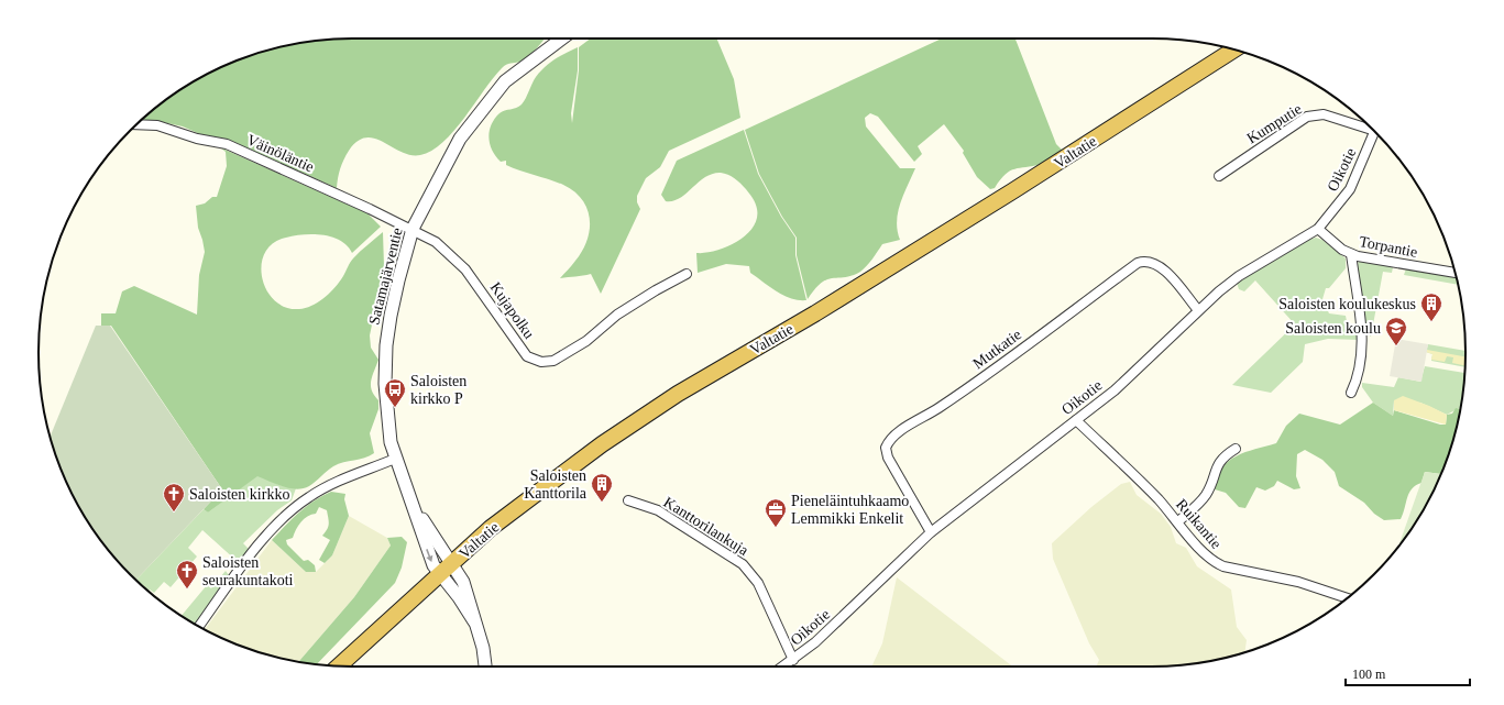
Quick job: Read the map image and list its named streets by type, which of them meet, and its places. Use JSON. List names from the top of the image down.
{
  "streets": {
    "highway": ["Valtatie"],
    "street": [
      "Kumputie",
      "Väinöläntie",
      "Oikotie",
      "Torpantie",
      "Satamajärventie",
      "Kujapolku",
      "Mutkatie",
      "Ruikantie",
      "Kanttorilankuja"
    ]
  },
  "crossings": [
    ["Valtatie", "Satamajärventie"],
    ["Väinöläntie", "Satamajärventie"],
    ["Väinöläntie", "Kujapolku"],
    ["Oikotie", "Torpantie"],
    ["Oikotie", "Mutkatie"],
    ["Oikotie", "Ruikantie"],
    ["Oikotie", "Kanttorilankuja"],
    ["Satamajärventie", "Kujapolku"]
  ],
  "places": {
    "building": ["Saloisten koulukeskus", "Saloisten Kanttorila"],
    "school or university": ["Saloisten koulu"],
    "bus stop": ["Saloisten kirkko P"],
    "church": ["Saloisten kirkko", "Saloisten seurakuntakoti"],
    "office": ["Pieneläintuhkaamo Lemmikki Enkelit"]
  },
  "scale_bar": "100 m"
}
